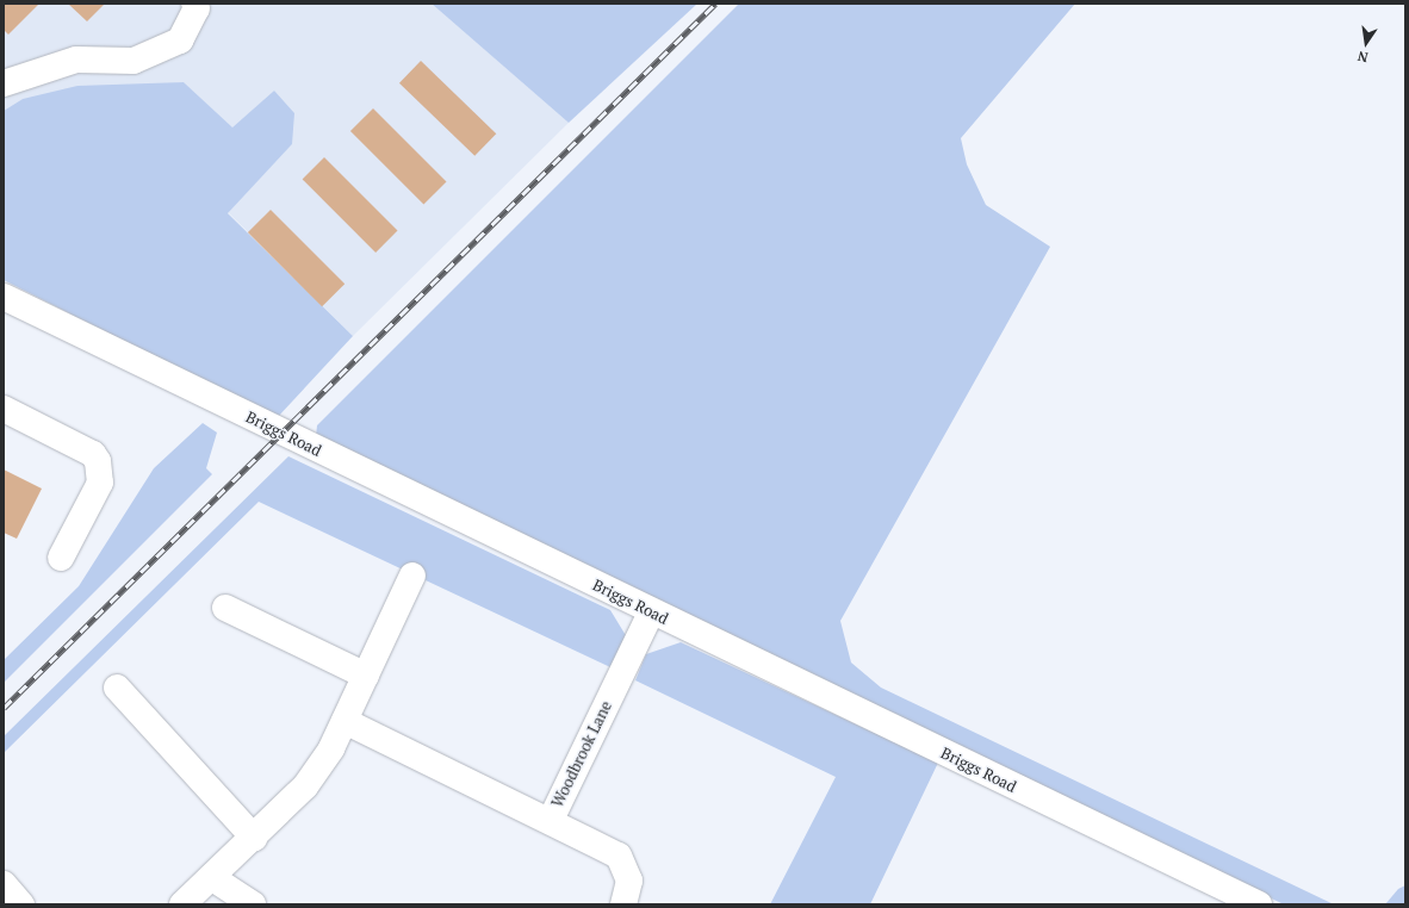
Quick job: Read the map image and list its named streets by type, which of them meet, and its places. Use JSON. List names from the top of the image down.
{
  "streets": {
    "street": ["Briggs Road", "Woodbrook Lane"]
  },
  "crossings": [
    ["Briggs Road", "Woodbrook Lane"]
  ],
  "north": "bottom"
}
